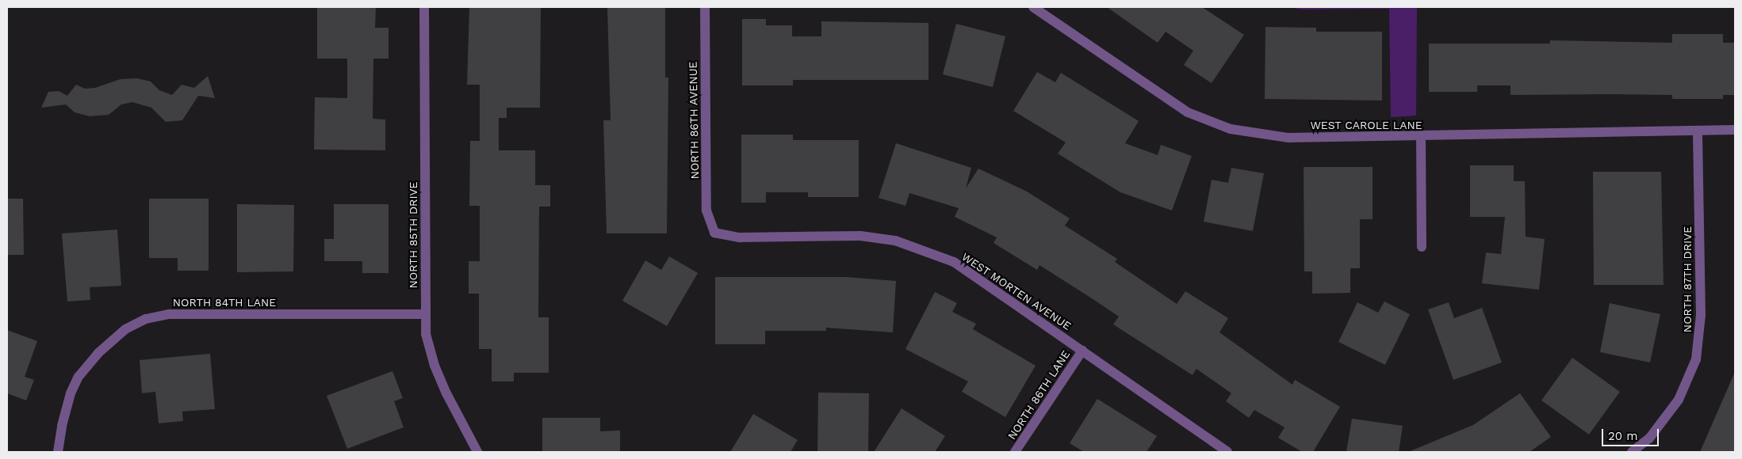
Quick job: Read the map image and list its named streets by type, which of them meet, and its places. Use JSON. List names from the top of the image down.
{
  "streets": {
    "street": [
      "NORTH 86TH AVENUE",
      "WEST CAROLE LANE",
      "NORTH 85TH DRIVE",
      "NORTH 87TH DRIVE",
      "WEST MORTEN AVENUE",
      "NORTH 84TH LANE",
      "NORTH 86TH LANE"
    ]
  },
  "crossings": [
    ["NORTH 86TH AVENUE", "WEST MORTEN AVENUE"],
    ["WEST CAROLE LANE", "NORTH 87TH DRIVE"],
    ["NORTH 85TH DRIVE", "NORTH 84TH LANE"],
    ["WEST MORTEN AVENUE", "NORTH 86TH LANE"]
  ],
  "scale_bar": "20 m"
}
